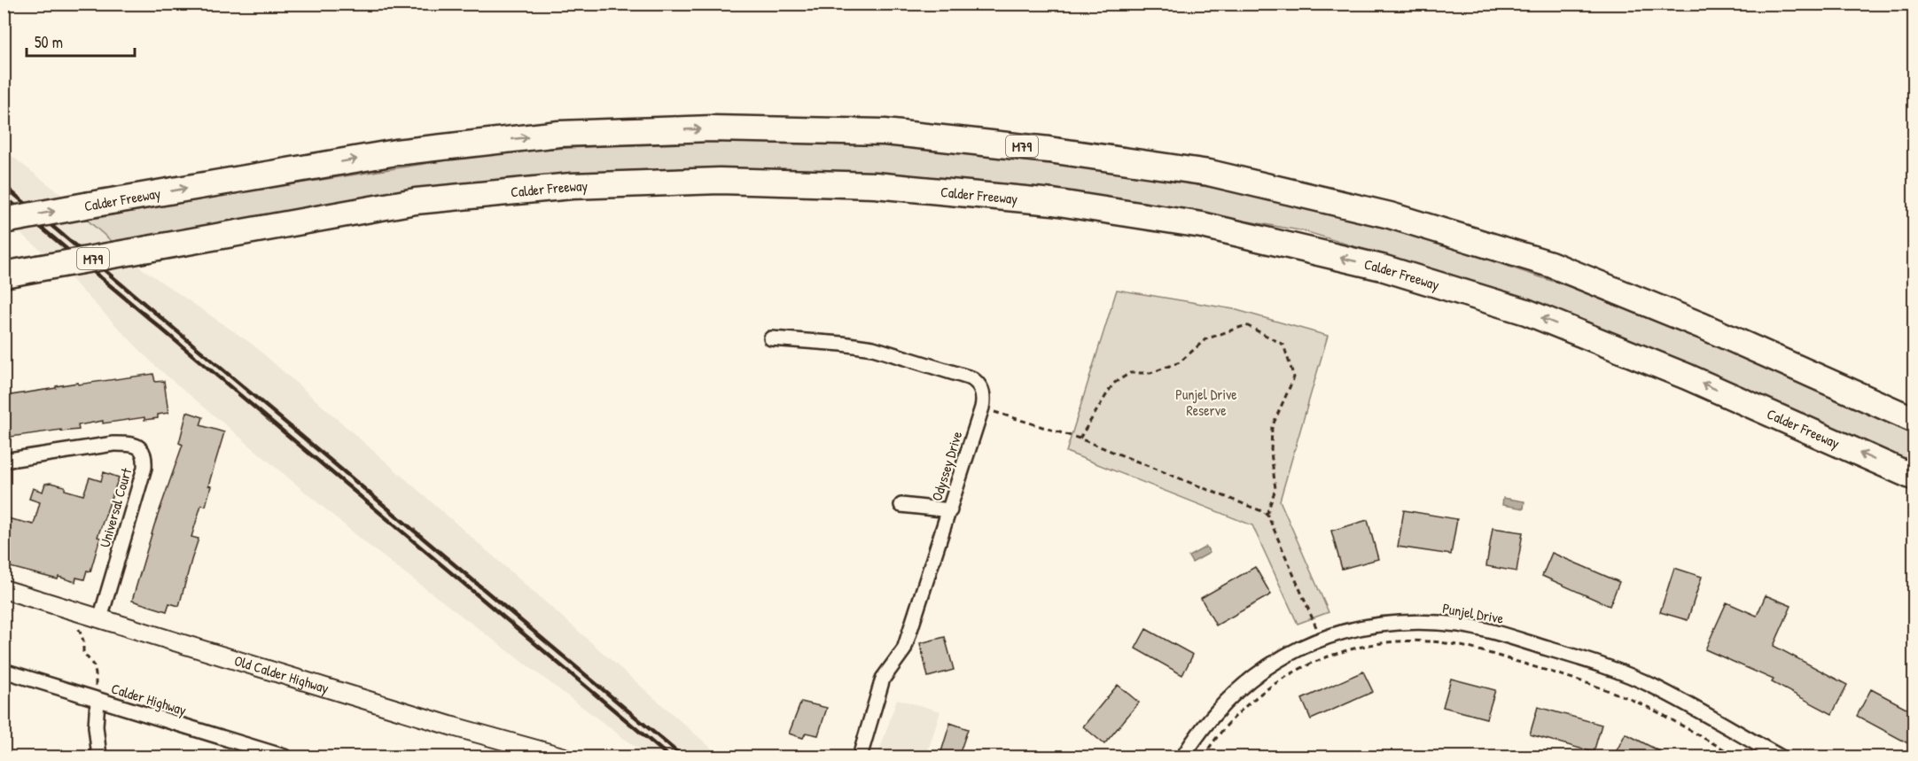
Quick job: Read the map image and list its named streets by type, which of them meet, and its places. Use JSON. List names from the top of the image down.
{
  "streets": {
    "highway": ["M79", "Calder Freeway"],
    "street": [
      "Odyssey Drive",
      "Universal Court",
      "Punjel Drive",
      "Old Calder Highway",
      "Calder Highway"
    ]
  },
  "crossings": [
    ["Universal Court", "Old Calder Highway"]
  ],
  "parks": ["Punjel Drive Reserve"],
  "scale_bar": "50 m"
}
